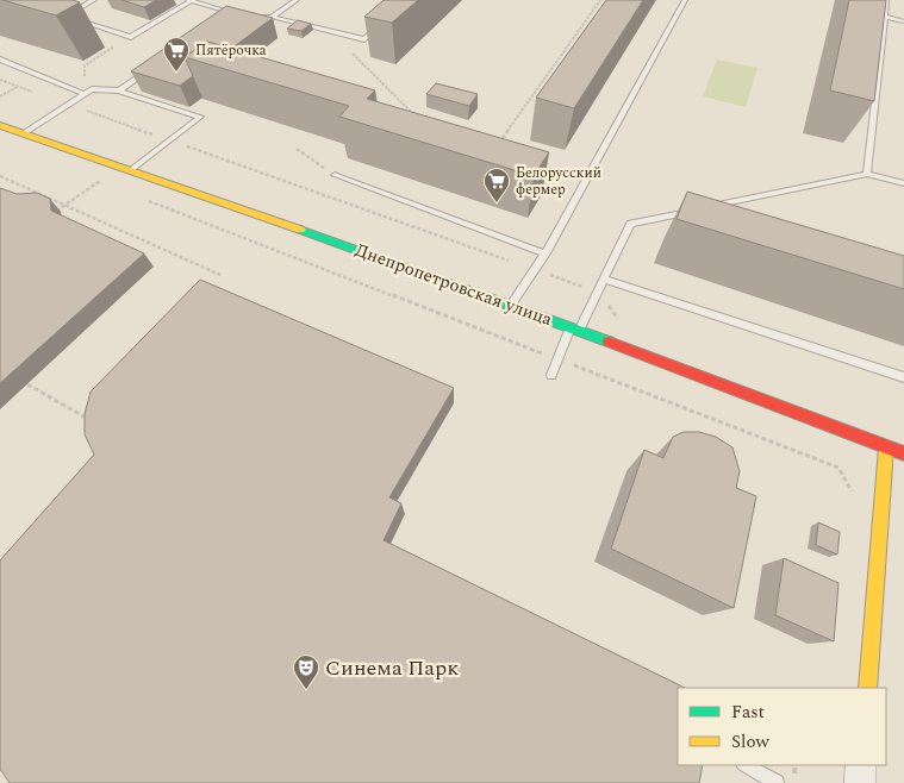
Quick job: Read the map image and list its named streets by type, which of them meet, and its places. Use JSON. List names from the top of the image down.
{
  "streets": {
    "street": ["Днепропетровская улица"]
  },
  "places": {
    "supermarket": ["Пятёрочка", "Белорусский фермер"],
    "theatre": ["Синема Парк"]
  },
  "legend": ["Fast", "Slow"]
}
